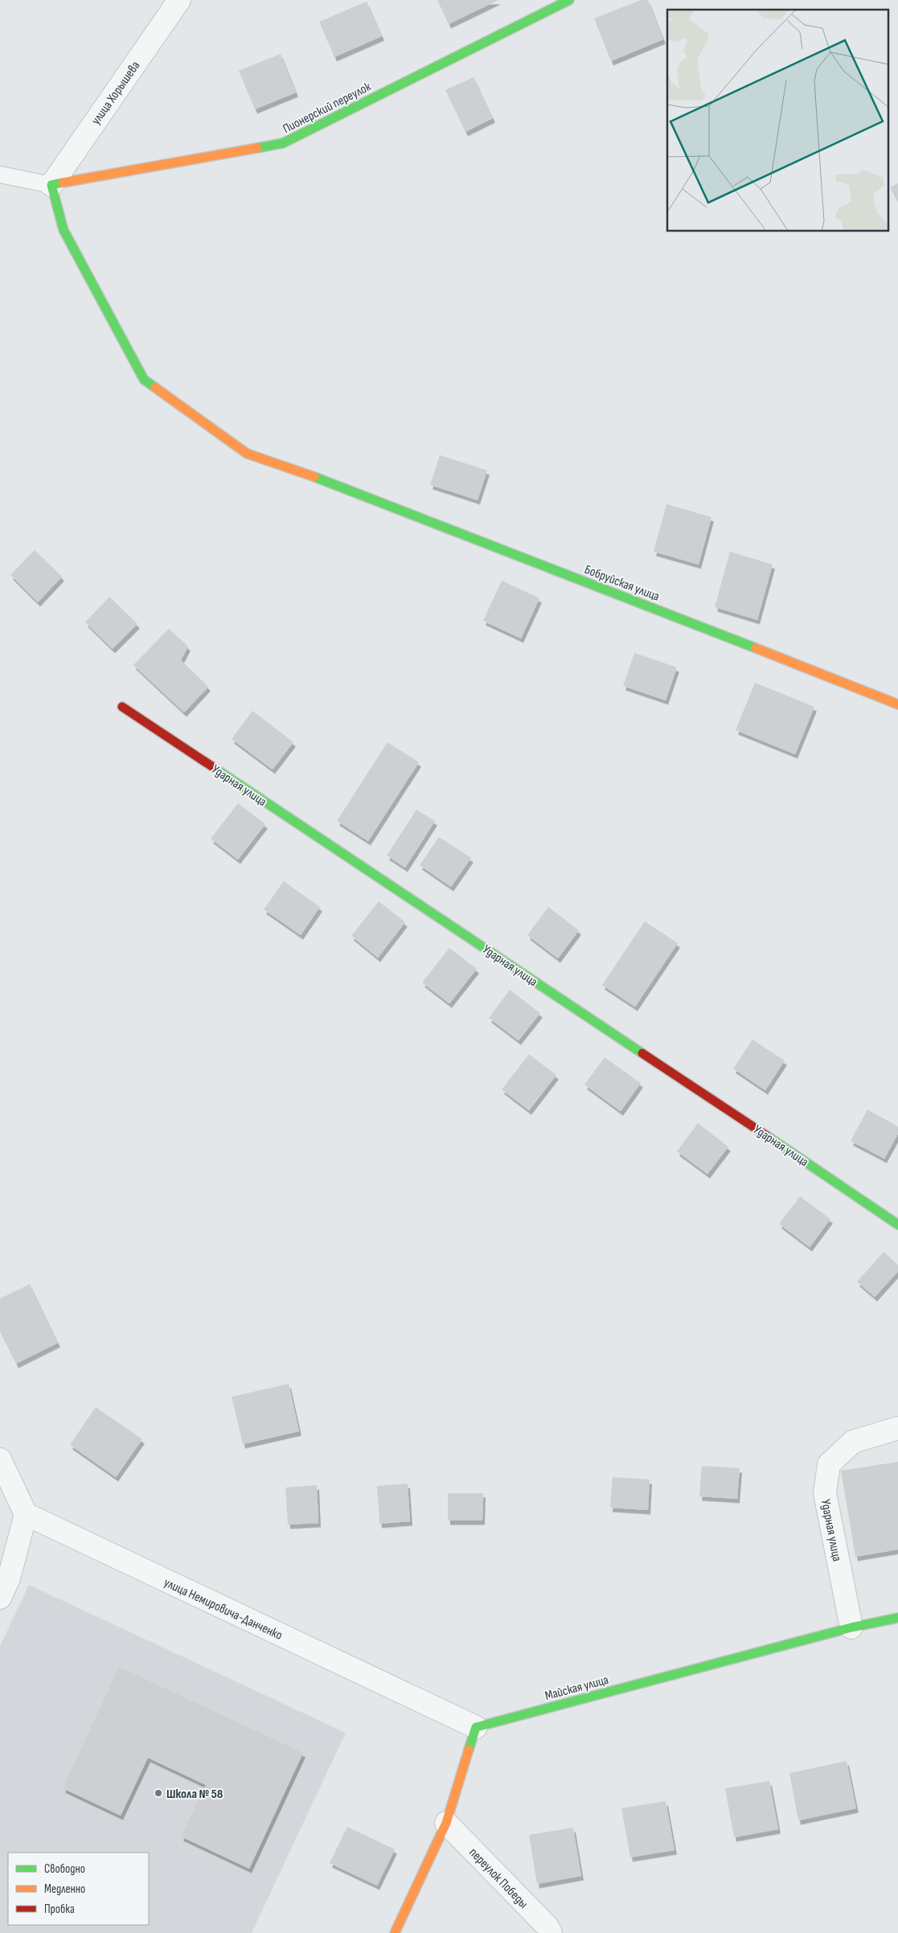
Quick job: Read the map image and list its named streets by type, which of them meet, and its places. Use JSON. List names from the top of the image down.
{
  "streets": {
    "street": [
      "улица Хорышева",
      "Пионерский переулок",
      "Бобруйская улица",
      "Ударная улица",
      "улица Немировича-Данченко",
      "Майская улица",
      "переулок Победы"
    ]
  },
  "crossings": [
    ["улица Хорышева", "Пионерский переулок"],
    ["улица Хорышева", "Бобруйская улица"],
    ["Пионерский переулок", "Бобруйская улица"],
    ["Ударная улица", "Майская улица"],
    ["улица Немировича-Данченко", "Майская улица"]
  ],
  "places": ["Школа № 58"],
  "legend": ["Свободно", "Медленно", "Пробка"]
}
